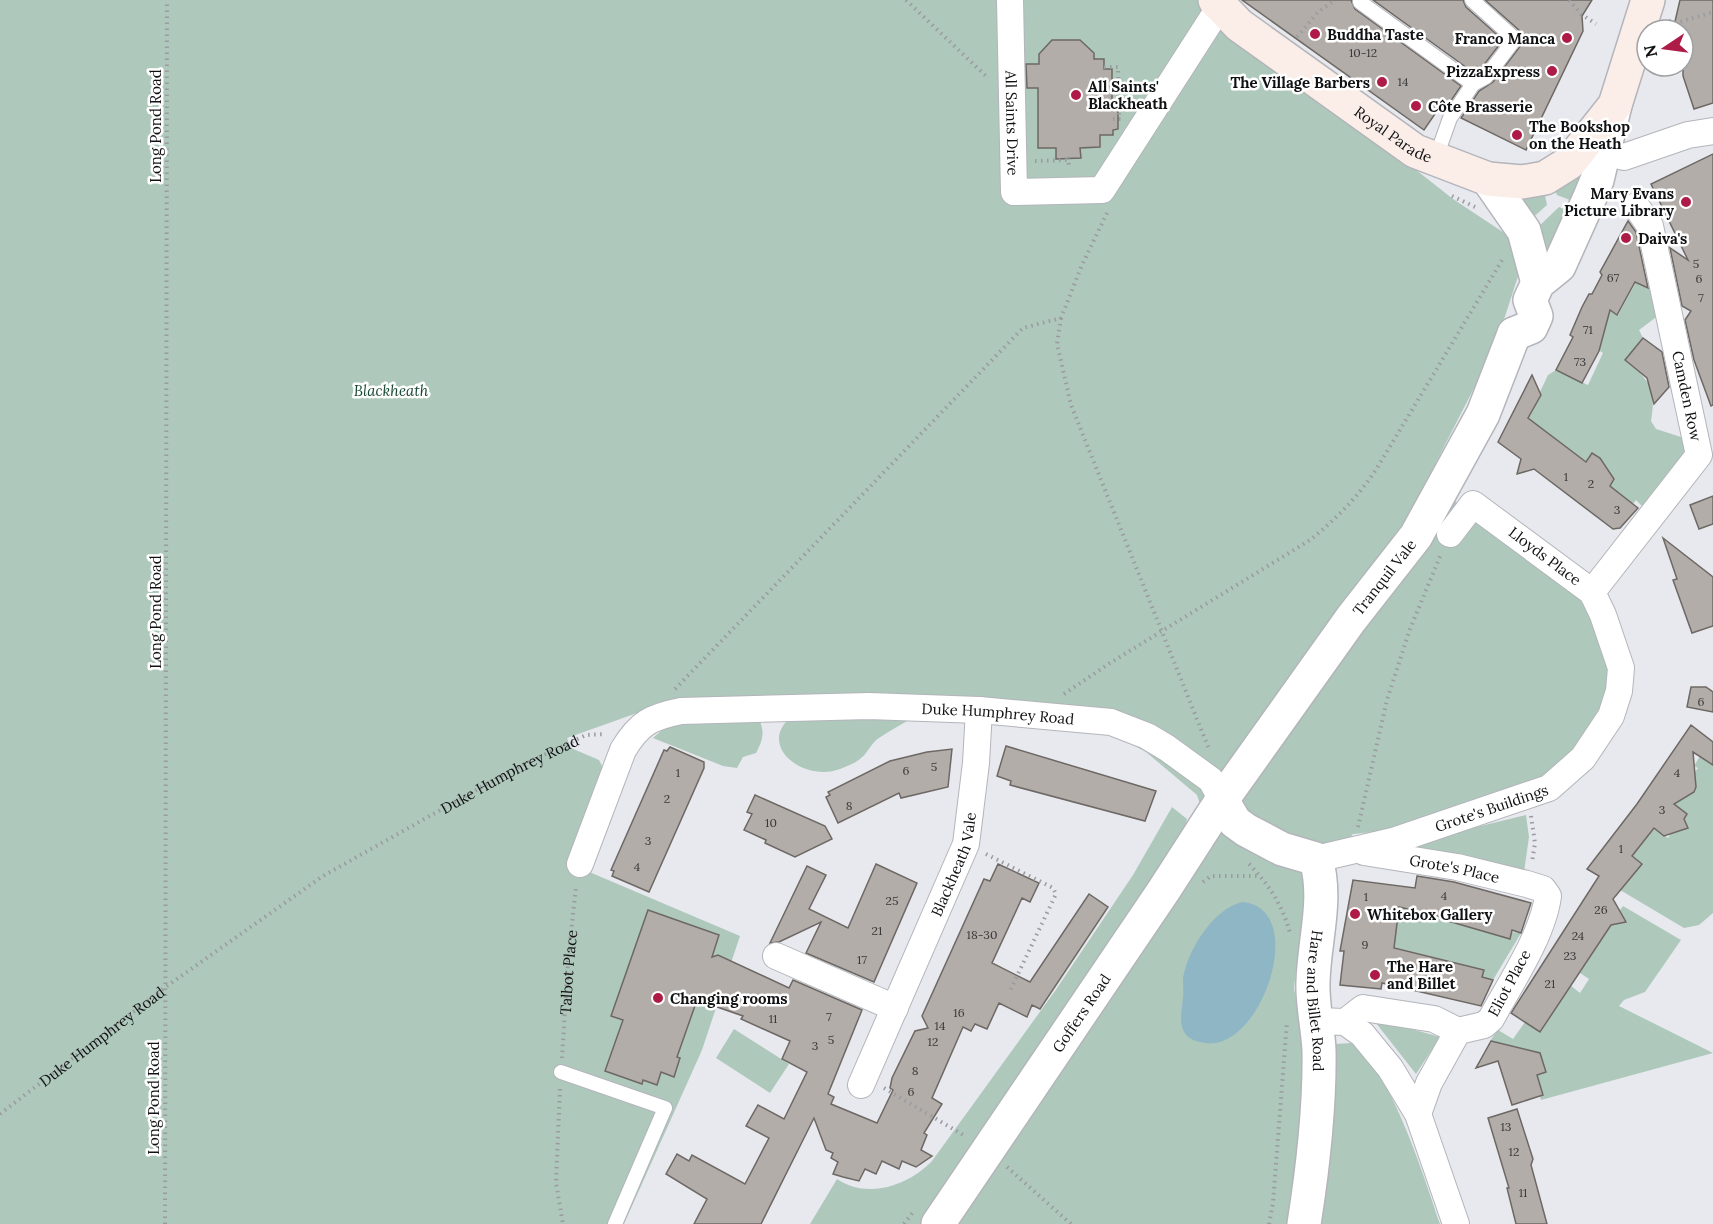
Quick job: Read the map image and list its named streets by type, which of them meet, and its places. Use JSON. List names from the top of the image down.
{
  "streets": {
    "main road": ["Royal Parade"],
    "street": [
      "All Saints Drive",
      "Camden Row",
      "Lloyds Place",
      "Tranquil Vale",
      "Duke Humphrey Road",
      "Grote's Buildings",
      "Blackheath Vale",
      "Grote's Place",
      "Eliot Place",
      "Hare and Billet Road",
      "Goffers Road"
    ],
    "path": ["Long Pond Road", "Talbot Place"]
  },
  "crossings": [
    ["All Saints Drive", "Royal Parade"],
    ["Long Pond Road", "Duke Humphrey Road"],
    ["Camden Row", "Lloyds Place"],
    ["Lloyds Place", "Grote's Buildings"],
    ["Tranquil Vale", "Duke Humphrey Road"],
    ["Tranquil Vale", "Goffers Road"],
    ["Duke Humphrey Road", "Blackheath Vale"],
    ["Duke Humphrey Road", "Goffers Road"],
    ["Grote's Buildings", "Grote's Place"],
    ["Grote's Buildings", "Hare and Billet Road"],
    ["Grote's Place", "Eliot Place"]
  ],
  "parks": ["Blackheath"],
  "places": [
    "Buddha Taste",
    "Franco Manca",
    "PizzaExpress",
    "The Village Barbers",
    "All Saints' Blackheath",
    "Côte Brasserie",
    "The Bookshop on the Heath",
    "Mary Evans Picture Library",
    "Daiva's",
    "Whitebox Gallery",
    "The Hare and Billet",
    "Changing rooms"
  ],
  "house_numbers": [
    "10-12",
    "14",
    "5",
    "67",
    "6",
    "7",
    "71",
    "73",
    "1",
    "2",
    "3",
    "6",
    "5",
    "6",
    "1",
    "4",
    "2",
    "8",
    "3",
    "10",
    "3",
    "1",
    "4",
    "4",
    "1",
    "25",
    "26",
    "21",
    "18-30",
    "24",
    "9",
    "23",
    "17",
    "21",
    "16",
    "7",
    "11",
    "14",
    "5",
    "12",
    "3",
    "8",
    "6",
    "13",
    "12",
    "11"
  ],
  "north": "left"
}
